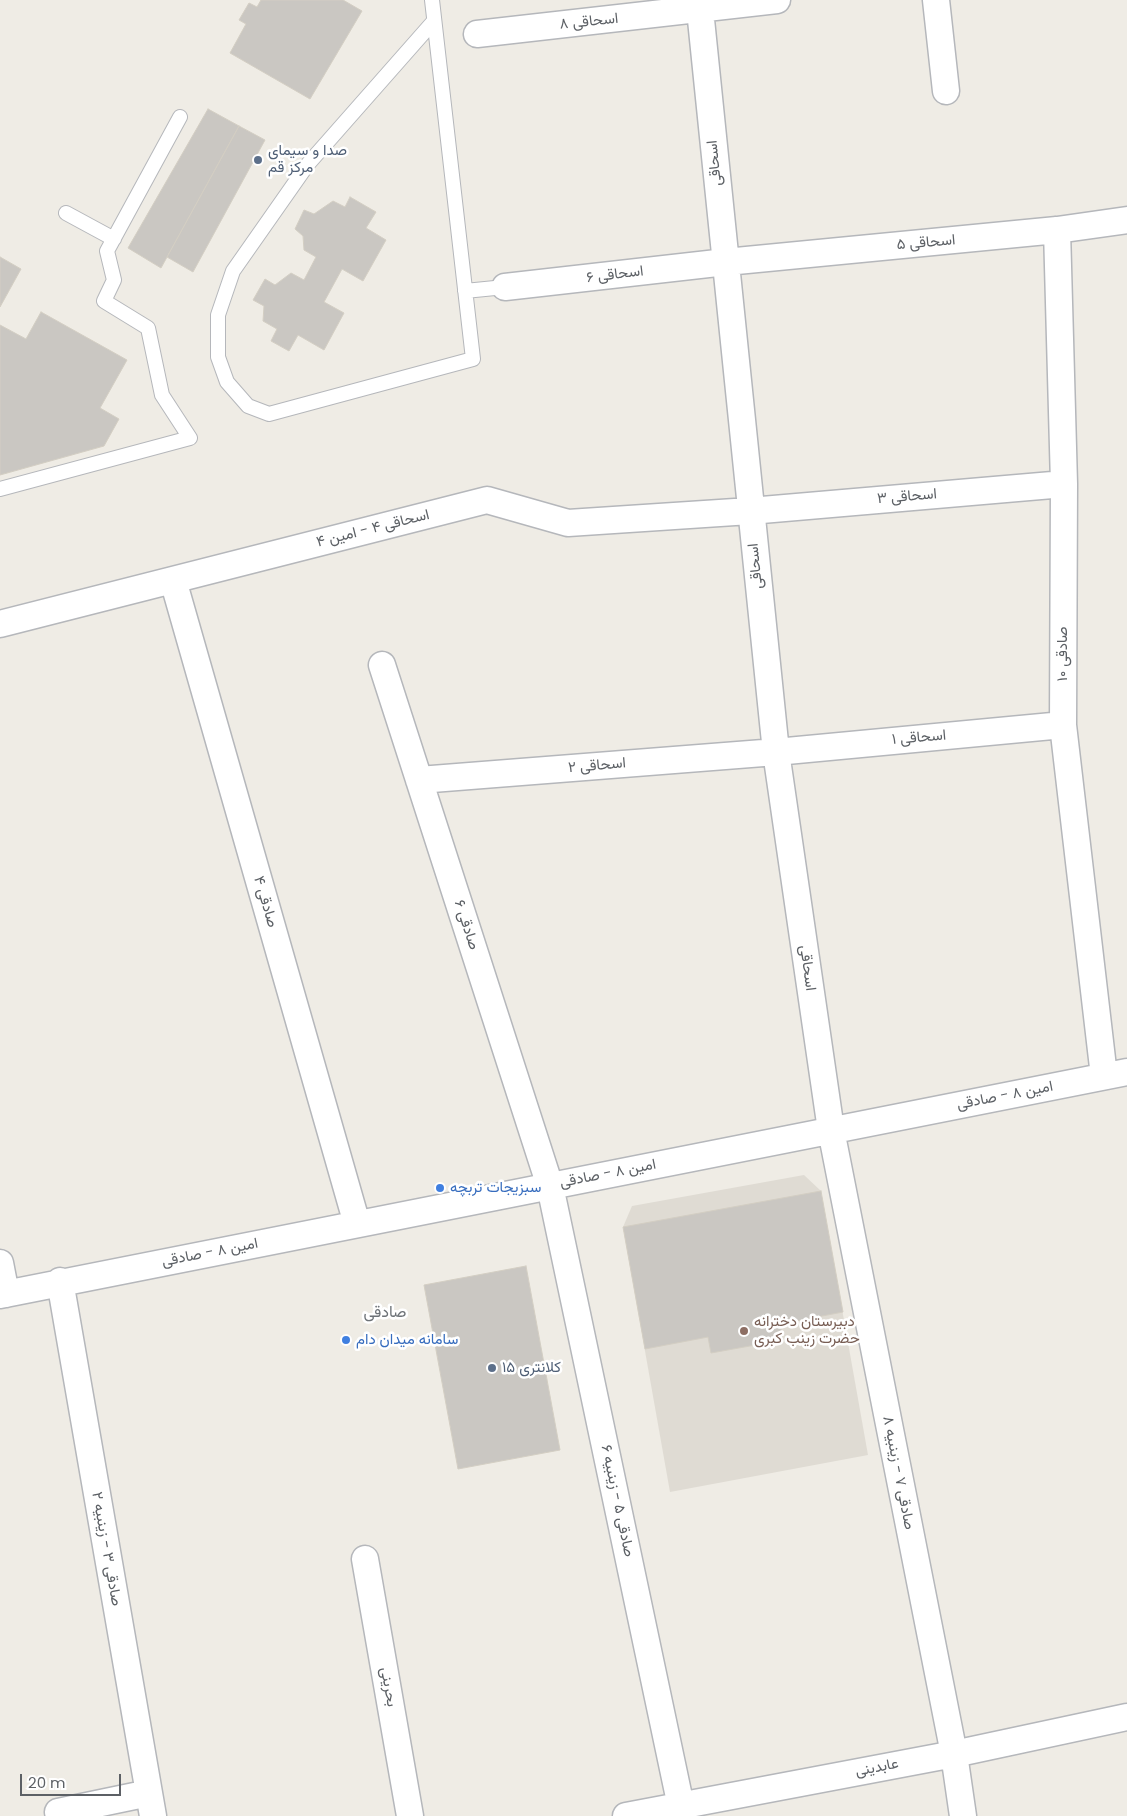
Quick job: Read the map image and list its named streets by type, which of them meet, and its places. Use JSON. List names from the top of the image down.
{
  "streets": {
    "street": [
      "اسحاقی ۸",
      "اسحاقی",
      "اسحاقی ۵",
      "اسحاقی ۶",
      "اسحاقی ۳",
      "اسحاقی ۴ - امین ۴",
      "صادقی ۱۰",
      "اسحاقی ۱",
      "اسحاقی ۲",
      "صادقی ۴",
      "صادقی ۶",
      "امین ۸ - صادقی",
      "صادقی ۷ - زینبیه ۸",
      "صادقی ۵ - زینبیه ۶",
      "صادقی ۳ - زینبیه ۲",
      "بحرینی",
      "عابدینی"
    ]
  },
  "crossings": [
    ["اسحاقی ۸", "اسحاقی"],
    ["اسحاقی", "اسحاقی ۵"],
    ["اسحاقی", "اسحاقی ۶"],
    ["اسحاقی", "اسحاقی ۳"],
    ["اسحاقی", "اسحاقی ۴ - امین ۴"],
    ["اسحاقی", "اسحاقی ۱"],
    ["اسحاقی", "اسحاقی ۲"],
    ["اسحاقی", "امین ۸ - صادقی"],
    ["اسحاقی", "صادقی ۷ - زینبیه ۸"],
    ["اسحاقی ۵", "اسحاقی ۶"],
    ["اسحاقی ۵", "صادقی ۱۰"],
    ["اسحاقی ۳", "اسحاقی ۴ - امین ۴"],
    ["اسحاقی ۳", "صادقی ۱۰"],
    ["اسحاقی ۴ - امین ۴", "صادقی ۴"],
    ["صادقی ۱۰", "اسحاقی ۱"],
    ["صادقی ۱۰", "امین ۸ - صادقی"],
    ["اسحاقی ۱", "اسحاقی ۲"],
    ["اسحاقی ۲", "صادقی ۶"],
    ["صادقی ۴", "امین ۸ - صادقی"],
    ["صادقی ۶", "امین ۸ - صادقی"],
    ["صادقی ۶", "صادقی ۵ - زینبیه ۶"],
    ["امین ۸ - صادقی", "صادقی ۷ - زینبیه ۸"],
    ["امین ۸ - صادقی", "صادقی ۵ - زینبیه ۶"],
    ["امین ۸ - صادقی", "صادقی ۳ - زینبیه ۲"],
    ["صادقی ۷ - زینبیه ۸", "عابدینی"],
    ["صادقی ۵ - زینبیه ۶", "عابدینی"]
  ],
  "districts": ["صادقی"],
  "places": [
    "صدا و سیمای مرکز قم",
    "سبزیجات تربچه",
    "دبیرستان دخترانه حضرت زینب کبری",
    "سامانه میدان دام",
    "کلانتری ۱۵"
  ],
  "scale_bar": "20 m"
}
